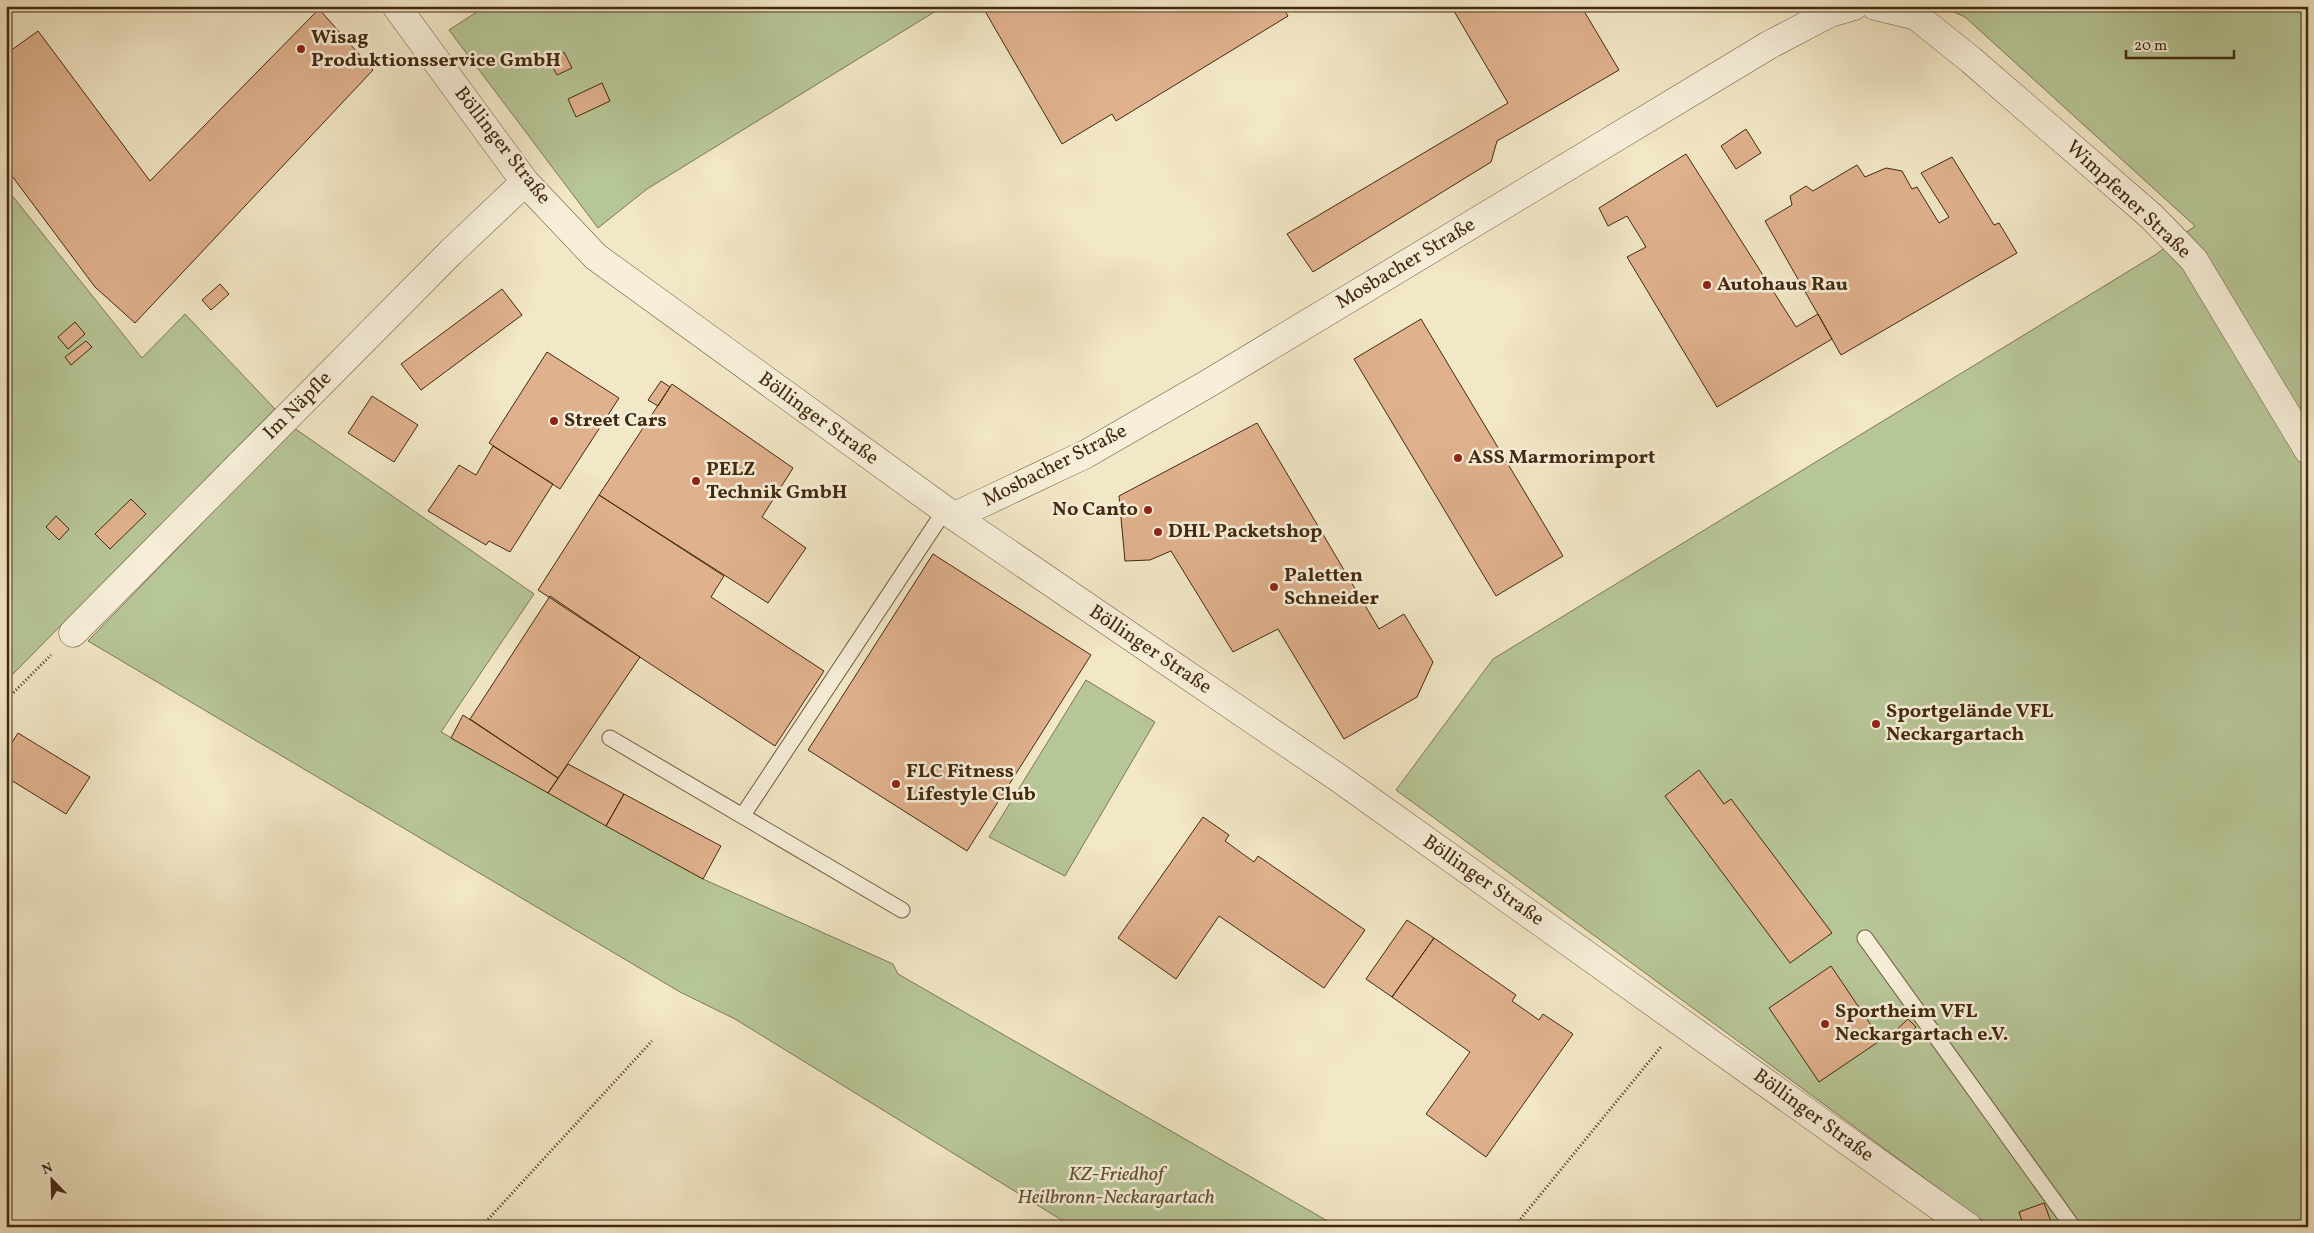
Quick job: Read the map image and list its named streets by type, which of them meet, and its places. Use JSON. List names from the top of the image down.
{
  "streets": {
    "street": [
      "Böllinger Straße",
      "Wimpfener Straße",
      "Mosbacher Straße",
      "Im Näpfle"
    ]
  },
  "crossings": [
    ["Böllinger Straße", "Mosbacher Straße"],
    ["Böllinger Straße", "Im Näpfle"]
  ],
  "parks": ["KZ-Friedhof Heilbronn-Neckargartach"],
  "places": [
    "Wisag Produktionsservice GmbH",
    "Autohaus Rau",
    "Street Cars",
    "ASS Marmorimport",
    "PELZ Technik GmbH",
    "No Canto",
    "DHL Packetshop",
    "Paletten Schneider",
    "Sportgelände VFL Neckargartach",
    "FLC Fitness Lifestyle Club",
    "Sportheim VFL Neckargartach e.V."
  ],
  "scale_bar": "20 m",
  "north": "top left"
}
